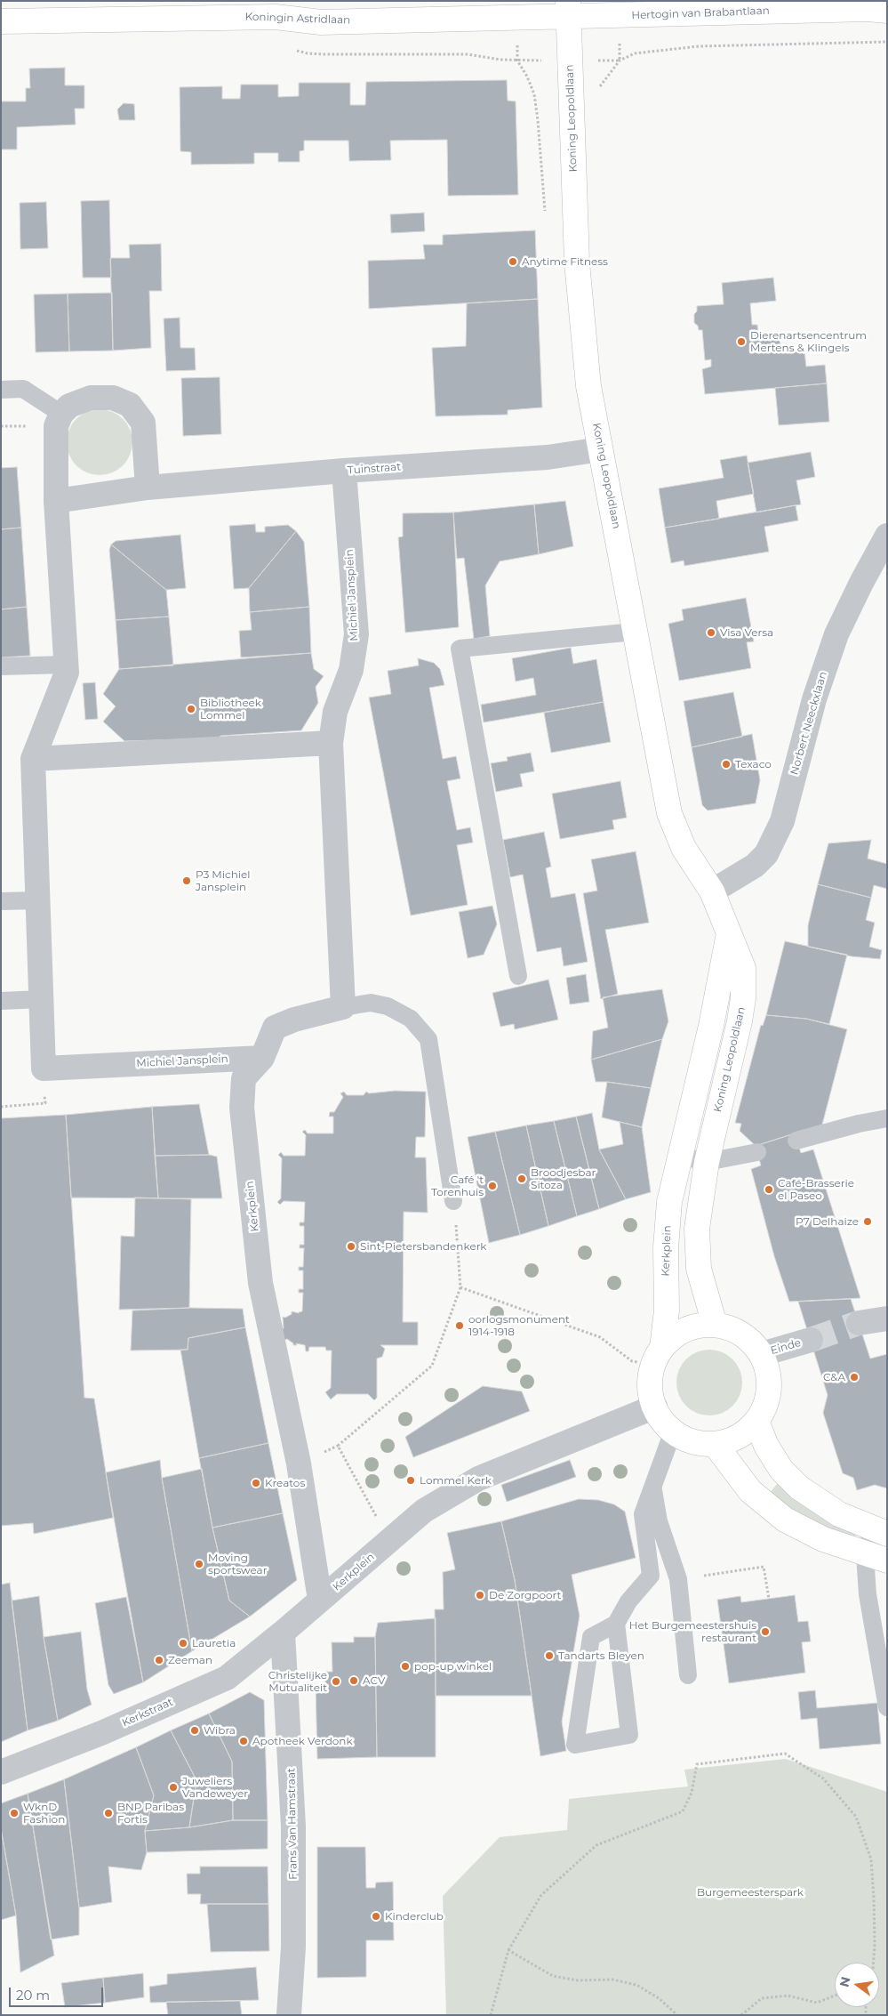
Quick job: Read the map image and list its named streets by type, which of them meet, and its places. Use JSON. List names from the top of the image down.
{
  "streets": {
    "main road": [
      "Hertogin van Brabantlaan",
      "Koningin Astridlaan",
      "Koning Leopoldlaan",
      "Kerkplein"
    ],
    "street": [
      "Tuinstraat",
      "Michiel Jansplein",
      "Norbert Neeckxlaan",
      "Einde",
      "Kerkstraat",
      "Frans Van Hamstraat"
    ]
  },
  "crossings": [
    ["Hertogin van Brabantlaan", "Koningin Astridlaan"],
    ["Hertogin van Brabantlaan", "Koning Leopoldlaan"],
    ["Koningin Astridlaan", "Koning Leopoldlaan"],
    ["Koning Leopoldlaan", "Tuinstraat"],
    ["Koning Leopoldlaan", "Norbert Neeckxlaan"],
    ["Tuinstraat", "Michiel Jansplein"],
    ["Michiel Jansplein", "Kerkplein"],
    ["Kerkplein", "Einde"],
    ["Kerkplein", "Kerkstraat"],
    ["Kerkplein", "Frans Van Hamstraat"],
    ["Kerkstraat", "Frans Van Hamstraat"]
  ],
  "parks": ["Burgemeesterspark"],
  "places": [
    "Anytime Fitness",
    "Dierenartsencentrum Mertens & Klingels",
    "Visa Versa",
    "Bibliotheek Lommel",
    "Texaco",
    "P3 Michiel Jansplein",
    "Broodjesbar Sitoza",
    "Café 't Torenhuis",
    "Café-Brasserie el Paseo",
    "P7 Delhaize",
    "Sint-Pietersbandenkerk",
    "oorlogsmonument 1914-1918",
    "C&A",
    "Lommel Kerk",
    "Kreatos",
    "Moving sportswear",
    "De Zorgpoort",
    "Het Burgemeestershuis restaurant",
    "Lauretia",
    "Tandarts Bleyen",
    "Zeeman",
    "pop-up winkel",
    "ACV",
    "Christelijke Mutualiteit",
    "Wibra",
    "Apotheek Verdonk",
    "Juweliers Vandeweyer",
    "WknD Fashion",
    "BNP Paribas Fortis",
    "Kinderclub"
  ],
  "scale_bar": "20 m",
  "north": "left"
}
